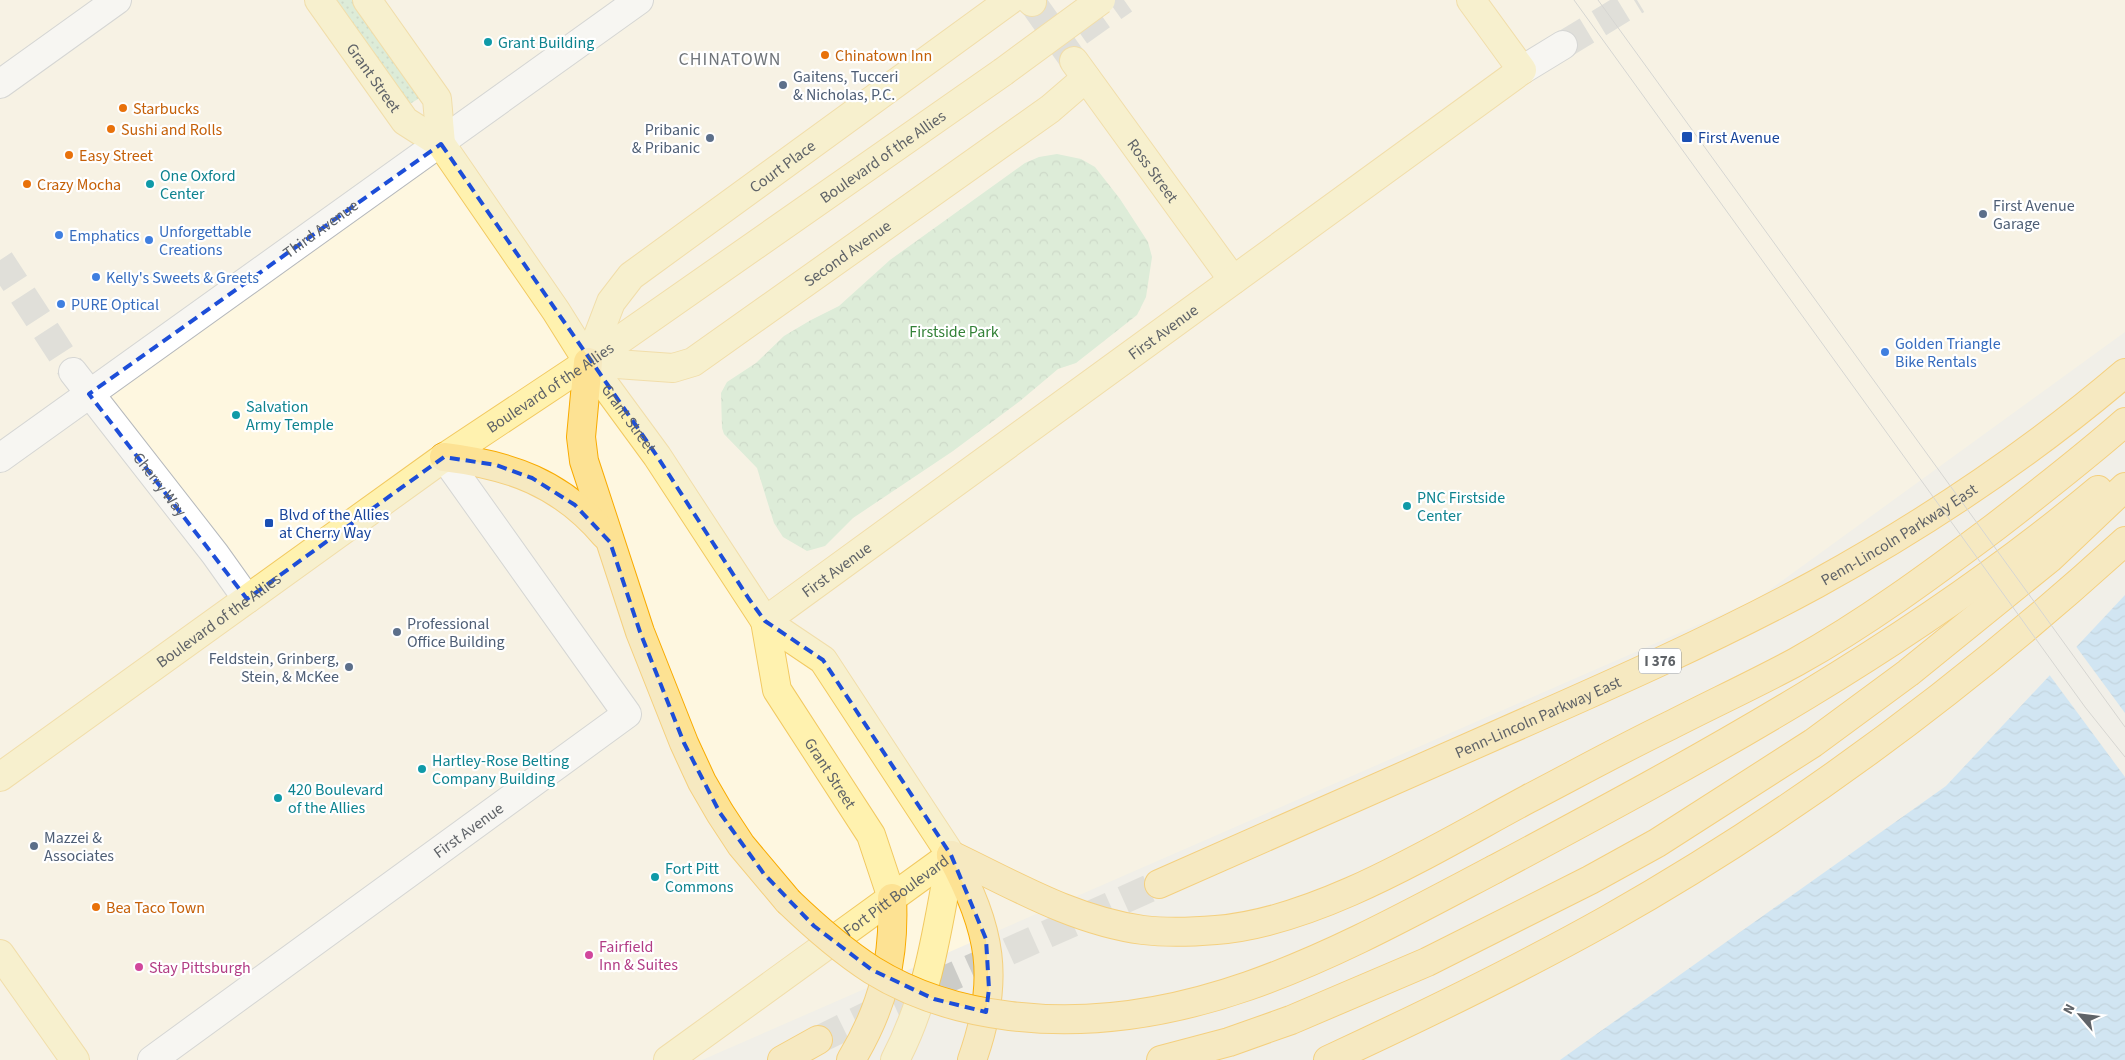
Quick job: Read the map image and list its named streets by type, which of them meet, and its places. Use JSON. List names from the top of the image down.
{
  "streets": {
    "highway": ["Penn-Lincoln Parkway East", "I 376"],
    "main road": [
      "Grant Street",
      "Boulevard of the Allies",
      "Court Place",
      "Ross Street",
      "Second Avenue",
      "First Avenue",
      "Fort Pitt Boulevard"
    ],
    "street": ["Third Avenue", "Cherry Way"]
  },
  "crossings": [
    ["Grant Street", "Boulevard of the Allies"],
    ["Grant Street", "Court Place"],
    ["Grant Street", "Third Avenue"],
    ["Grant Street", "Second Avenue"],
    ["Grant Street", "First Avenue"],
    ["Grant Street", "Fort Pitt Boulevard"],
    ["Boulevard of the Allies", "Court Place"],
    ["Boulevard of the Allies", "Second Avenue"],
    ["Boulevard of the Allies", "First Avenue"],
    ["Boulevard of the Allies", "Cherry Way"],
    ["Court Place", "Second Avenue"],
    ["Ross Street", "Second Avenue"],
    ["Ross Street", "First Avenue"],
    ["Third Avenue", "Cherry Way"]
  ],
  "districts": ["CHINATOWN"],
  "parks": ["Firstside Park"],
  "places": {
    "other": [
      "Grant Building",
      "Chinatown Inn",
      "Gaitens, Tucceri & Nicholas, P.C.",
      "Starbucks",
      "Sushi and Rolls",
      "Pribanic & Pribanic",
      "Easy Street",
      "Crazy Mocha",
      "One Oxford Center",
      "First Avenue Garage",
      "Emphatics",
      "Unforgettable Creations",
      "Kelly's Sweets & Greets",
      "PURE Optical",
      "Golden Triangle Bike Rentals",
      "Salvation Army Temple",
      "PNC Firstside Center",
      "Professional Office Building",
      "Feldstein, Grinberg, Stein, & McKee",
      "Hartley-Rose Belting Company Building",
      "420 Boulevard of the Allies",
      "Mazzei & Associates",
      "Fort Pitt Commons",
      "Bea Taco Town",
      "Fairfield Inn & Suites",
      "Stay Pittsburgh"
    ],
    "transit": ["First Avenue", "Blvd of the Allies at Cherry Way"]
  },
  "north": "top left"
}
